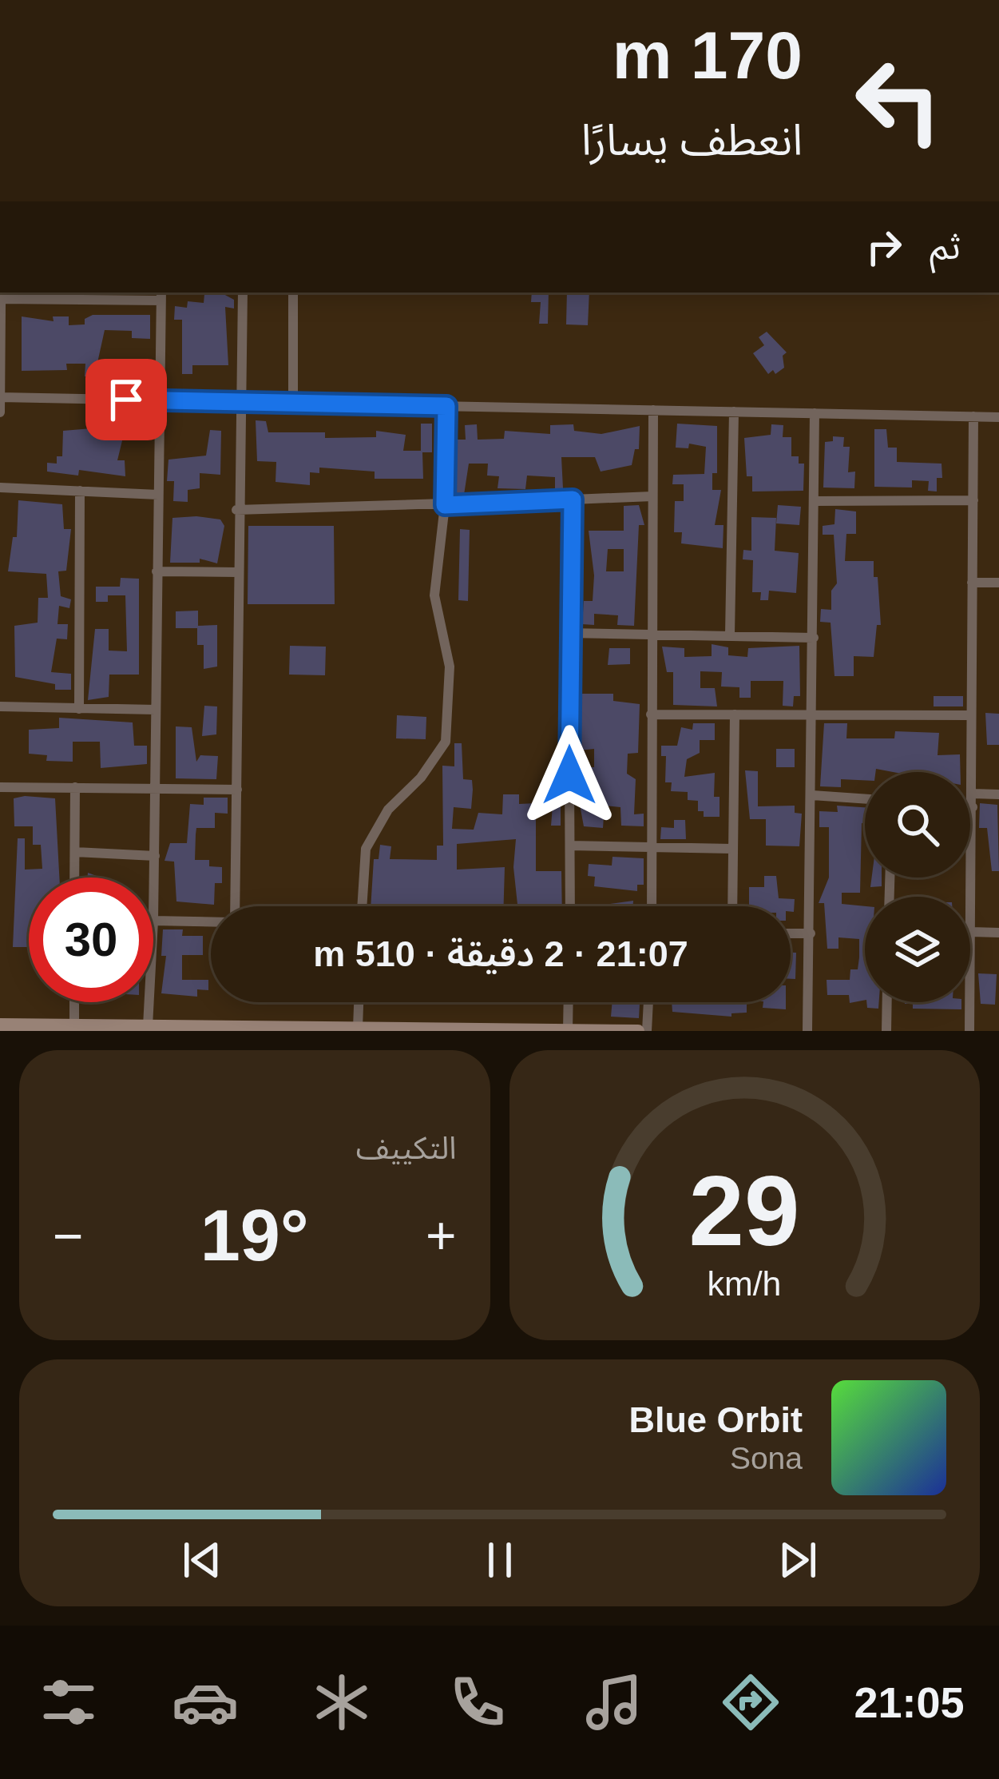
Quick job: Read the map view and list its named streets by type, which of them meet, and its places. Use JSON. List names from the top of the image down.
{
  "page": {
    "turn": ["170 m", "انعطف يسارًا"],
    "then": "ثم",
    "limit": "30",
    "trip": "21:07 · 2 دقيقة · 510 m",
    "tile": "التكييف",
    "heat": ["−", "19°", "+"],
    "song": ["Blue Orbit", "Sona"],
    "tabs": "21:05",
    "gauge": ["29", "km/h"]
  }
}
